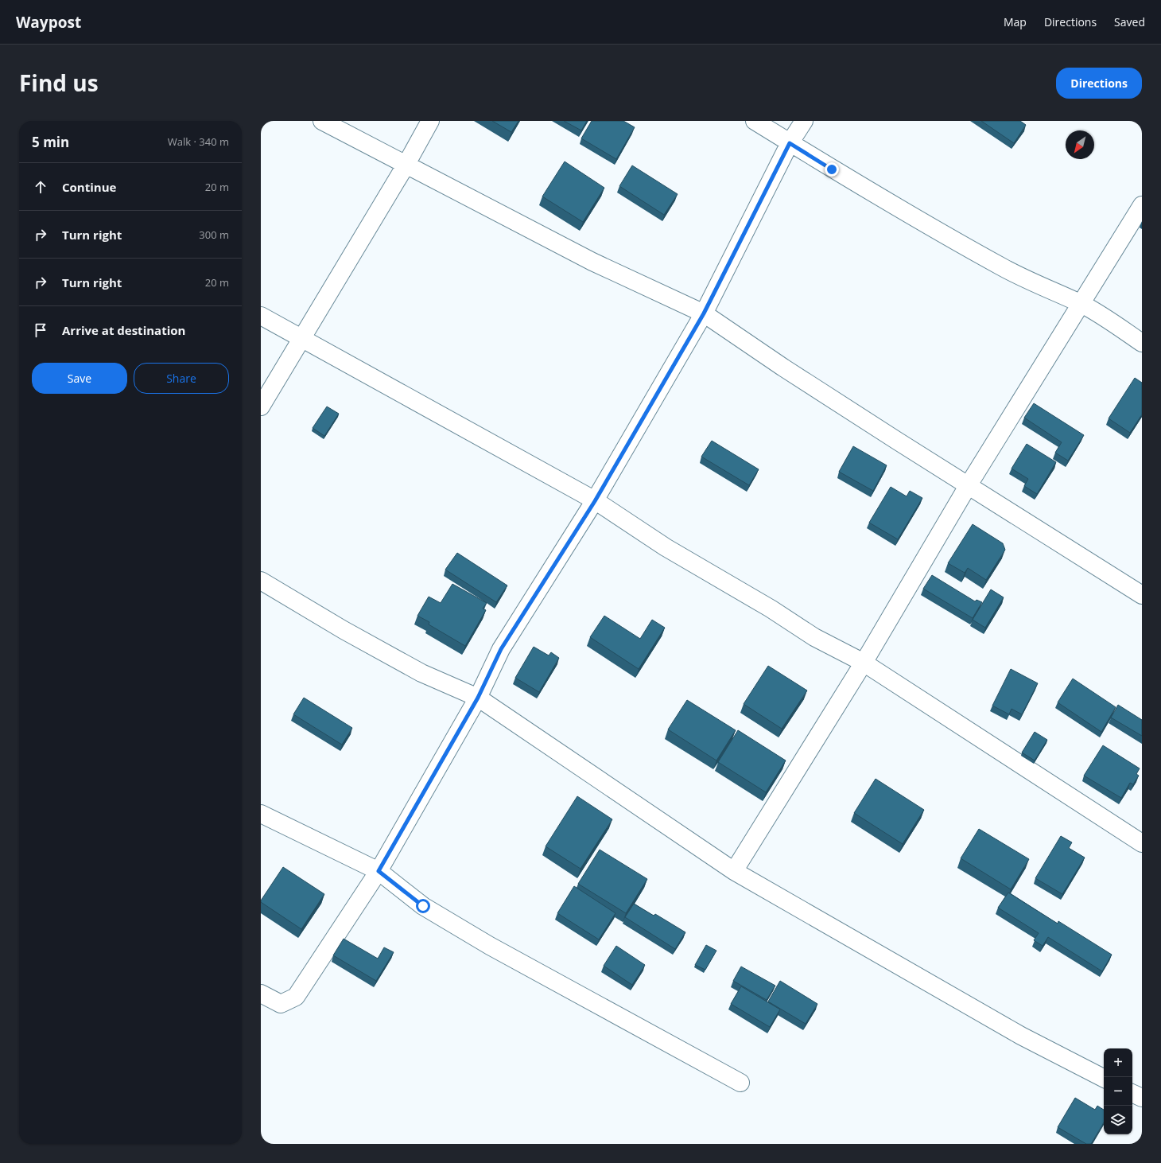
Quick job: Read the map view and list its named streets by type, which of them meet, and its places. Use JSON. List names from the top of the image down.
{
  "north": "bottom left",
  "page": {
    "header": "Waypost",
    "nav": ["Map", "Directions", "Saved"],
    "title": "Find us",
    "buttons": [
      "Directions",
      ["Save", "Share"]
    ],
    "heading": ["5 min", "Walk · 340 m"],
    "list": [
      ["Continue", "20 m"],
      ["Turn right", "300 m"],
      ["Turn right", "20 m"],
      "Arrive at destination"
    ],
    "map_buttons": ["+", "−"]
  }
}
